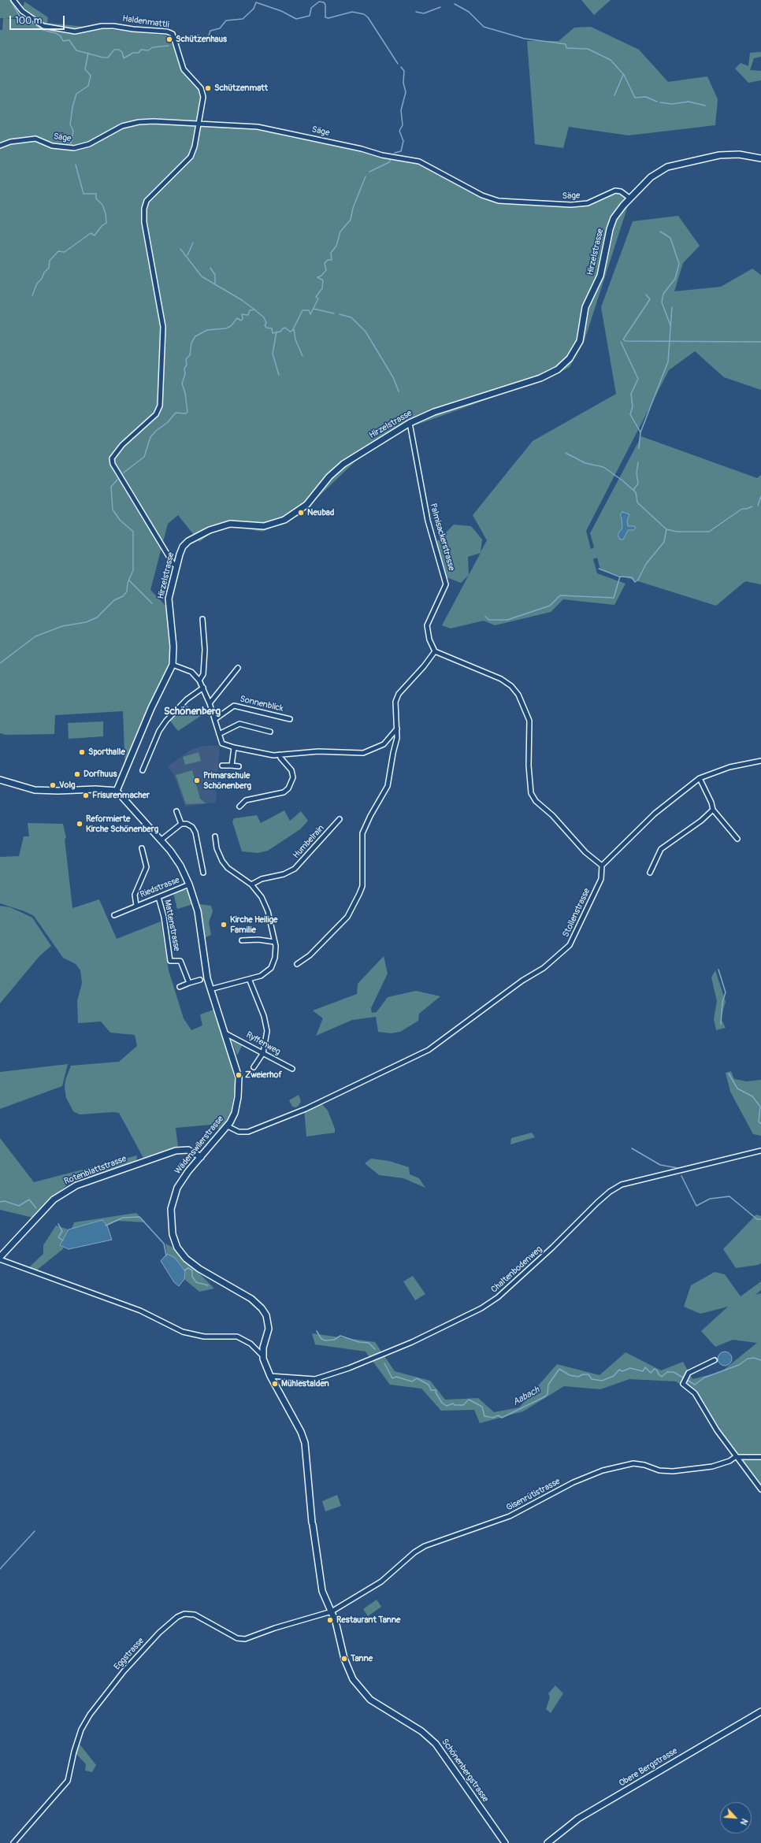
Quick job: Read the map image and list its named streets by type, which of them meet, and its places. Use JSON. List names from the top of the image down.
{
  "streets": {
    "street": [
      "Haldenmattli",
      "Säge",
      "Hirzelstrasse",
      "Palmisackerstrasse",
      "Sonnenblick",
      "Humbelrain",
      "Riedstrasse",
      "Stollenstrasse",
      "Mattenstrasse",
      "Ryffenweg",
      "Wädenswilerstrasse",
      "Rotenblattstrasse",
      "Chaltenbodenweg",
      "Gisenrütistrasse",
      "Eggstrasse",
      "Obere Bergstrasse",
      "Schönenbergstrasse"
    ]
  },
  "crossings": [
    ["Haldenmattli", "Säge"],
    ["Säge", "Hirzelstrasse"],
    ["Hirzelstrasse", "Palmisackerstrasse"],
    ["Hirzelstrasse", "Wädenswilerstrasse"],
    ["Riedstrasse", "Mattenstrasse"],
    ["Riedstrasse", "Wädenswilerstrasse"],
    ["Stollenstrasse", "Wädenswilerstrasse"],
    ["Ryffenweg", "Wädenswilerstrasse"],
    ["Wädenswilerstrasse", "Rotenblattstrasse"],
    ["Gisenrütistrasse", "Eggstrasse"],
    ["Gisenrütistrasse", "Schönenbergstrasse"],
    ["Eggstrasse", "Schönenbergstrasse"]
  ],
  "districts": ["Schönenberg"],
  "water": ["Aabach"],
  "places": [
    "Schützenhaus",
    "Schützenmatt",
    "Neubad",
    "Sporthalle",
    "Dorfhuus",
    "Primarschule Schönenberg",
    "Volg",
    "Frisurenmacher",
    "Reformierte Kirche Schönenberg",
    "Kirche Heilige Familie",
    "Zweierhof",
    "Mühlestalden",
    "Restaurant Tanne",
    "Tanne"
  ],
  "scale_bar": "100 m",
  "north": "bottom right"
}
